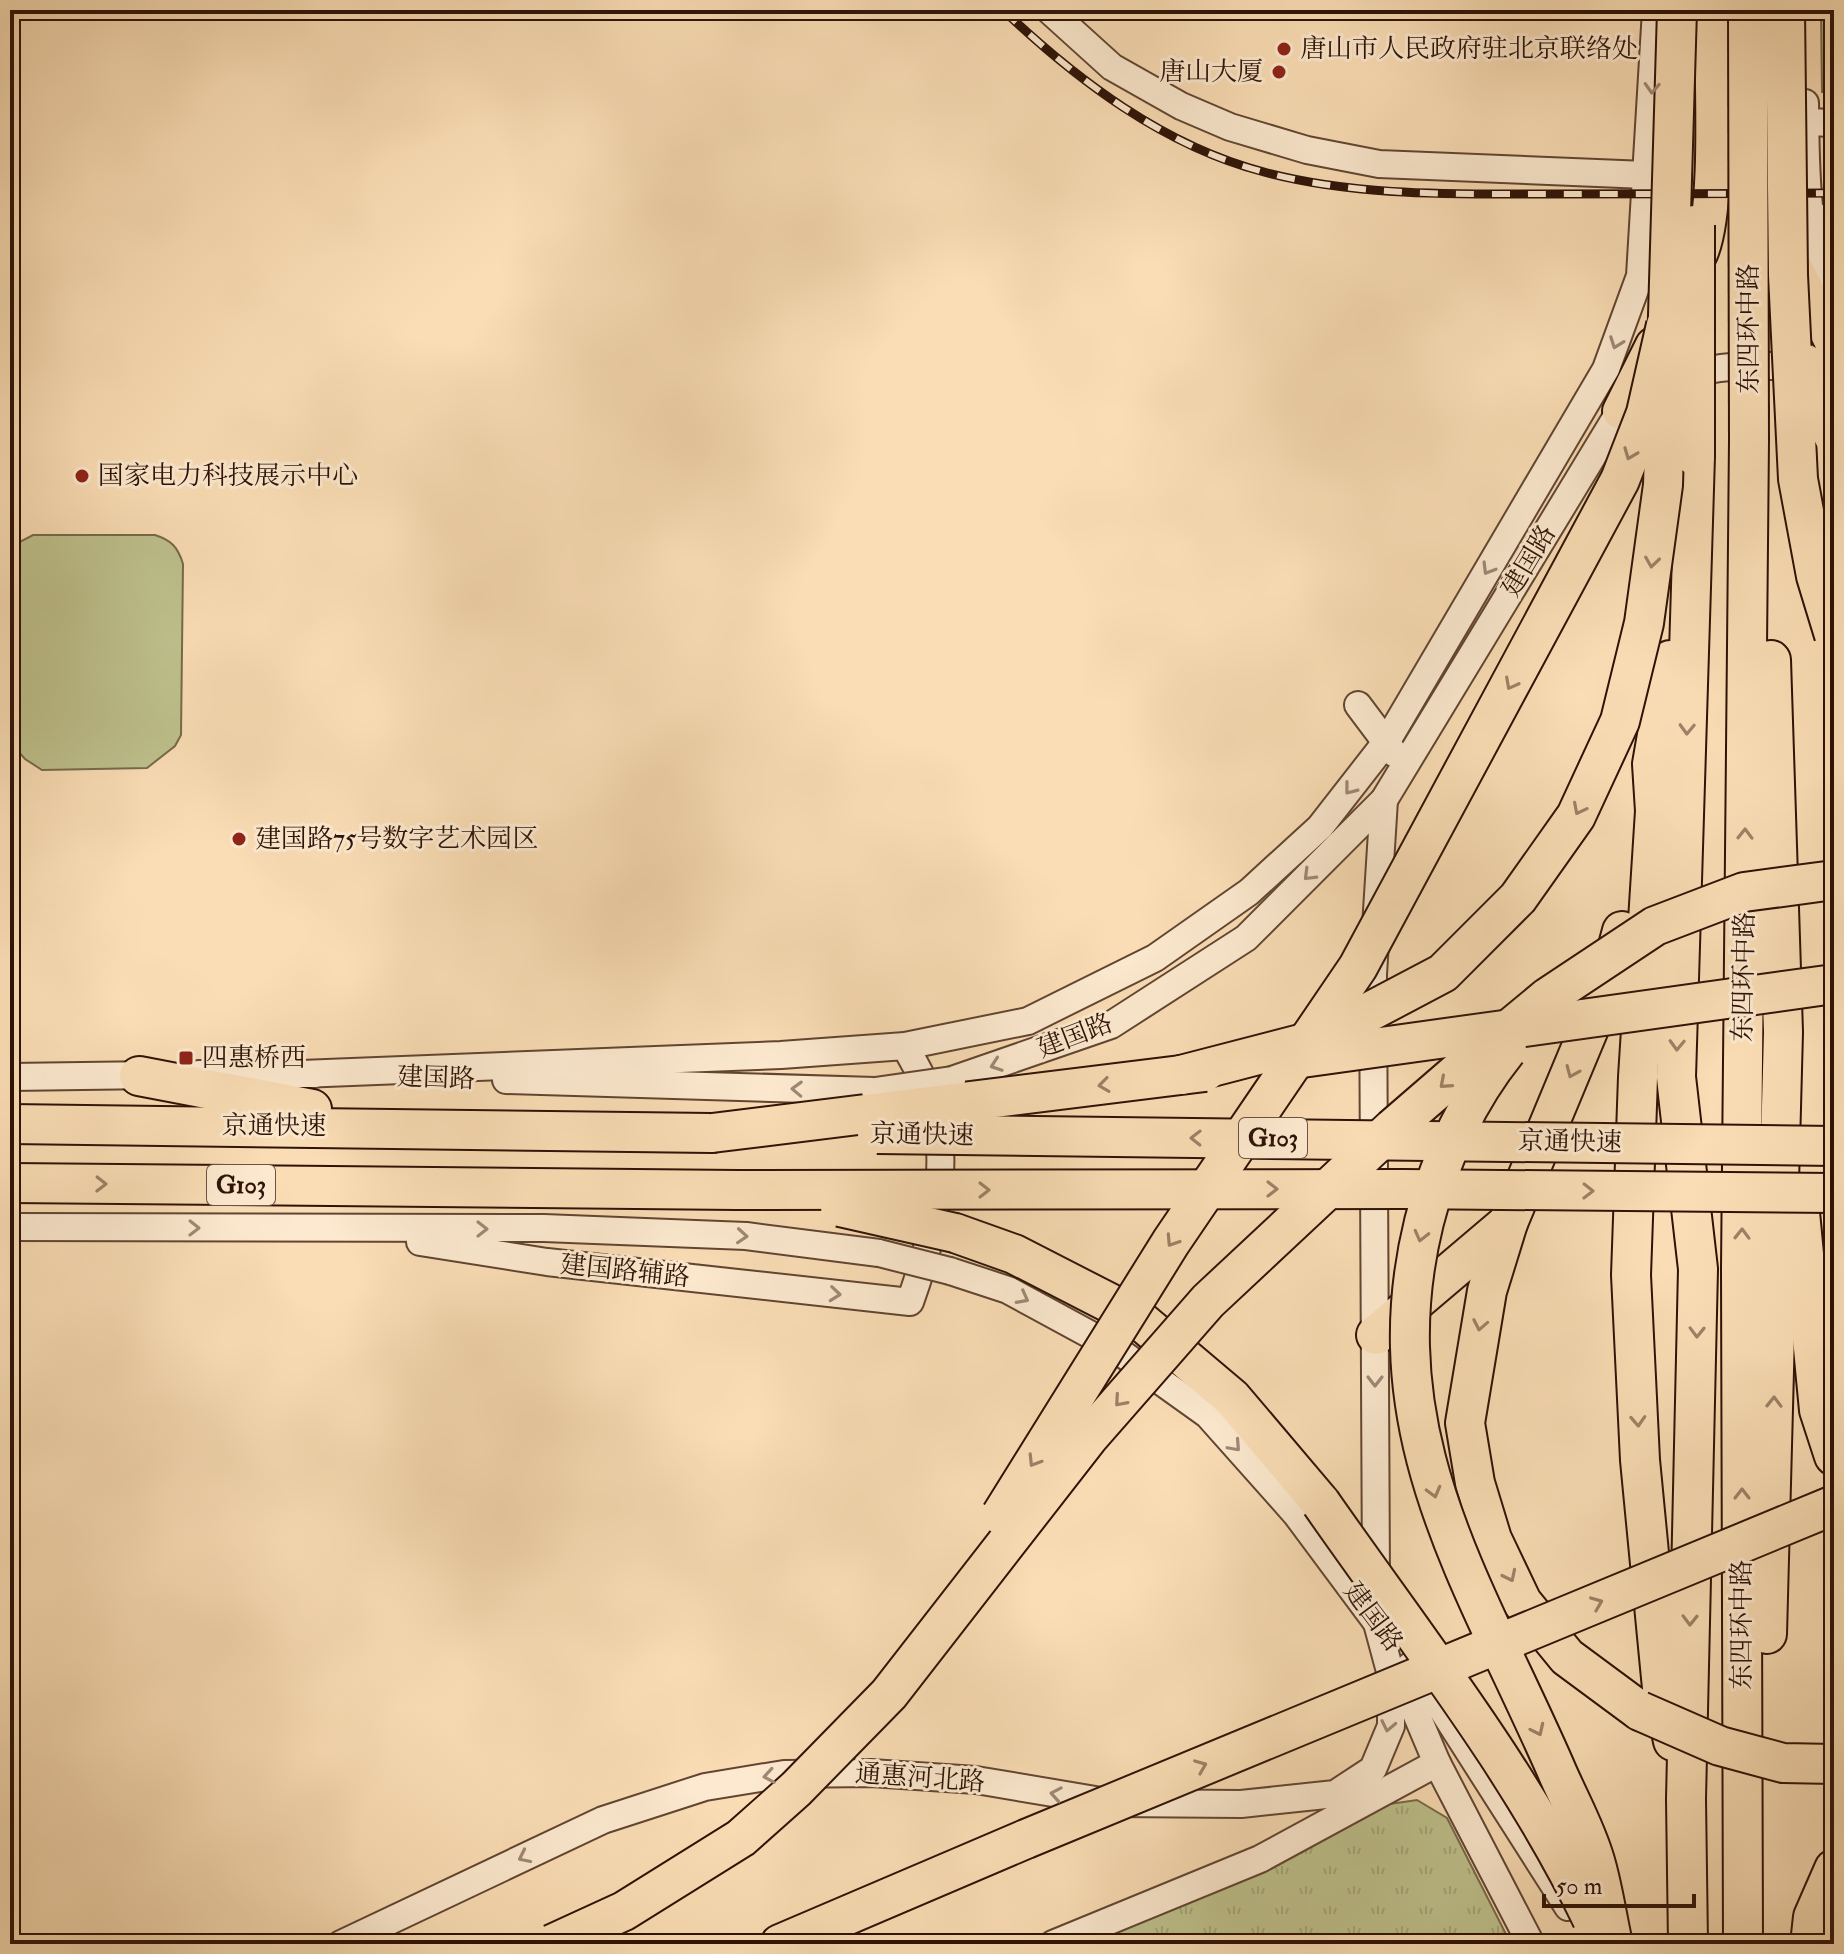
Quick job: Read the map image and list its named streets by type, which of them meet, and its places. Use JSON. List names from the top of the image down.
{
  "streets": {
    "highway": ["东四环中路", "京通快速", "G103"],
    "street": ["建国路", "建国路辅路", "通惠河北路"]
  },
  "crossings": [
    ["东四环中路", "建国路"],
    ["建国路", "建国路辅路"],
    ["建国路", "通惠河北路"]
  ],
  "places": {
    "other": [
      "唐山市人民政府驻北京联络处",
      "唐山大厦",
      "国家电力科技展示中心",
      "建国路75号数字艺术园区"
    ],
    "transit": ["四惠桥西"]
  },
  "scale_bar": "50 m"
}
